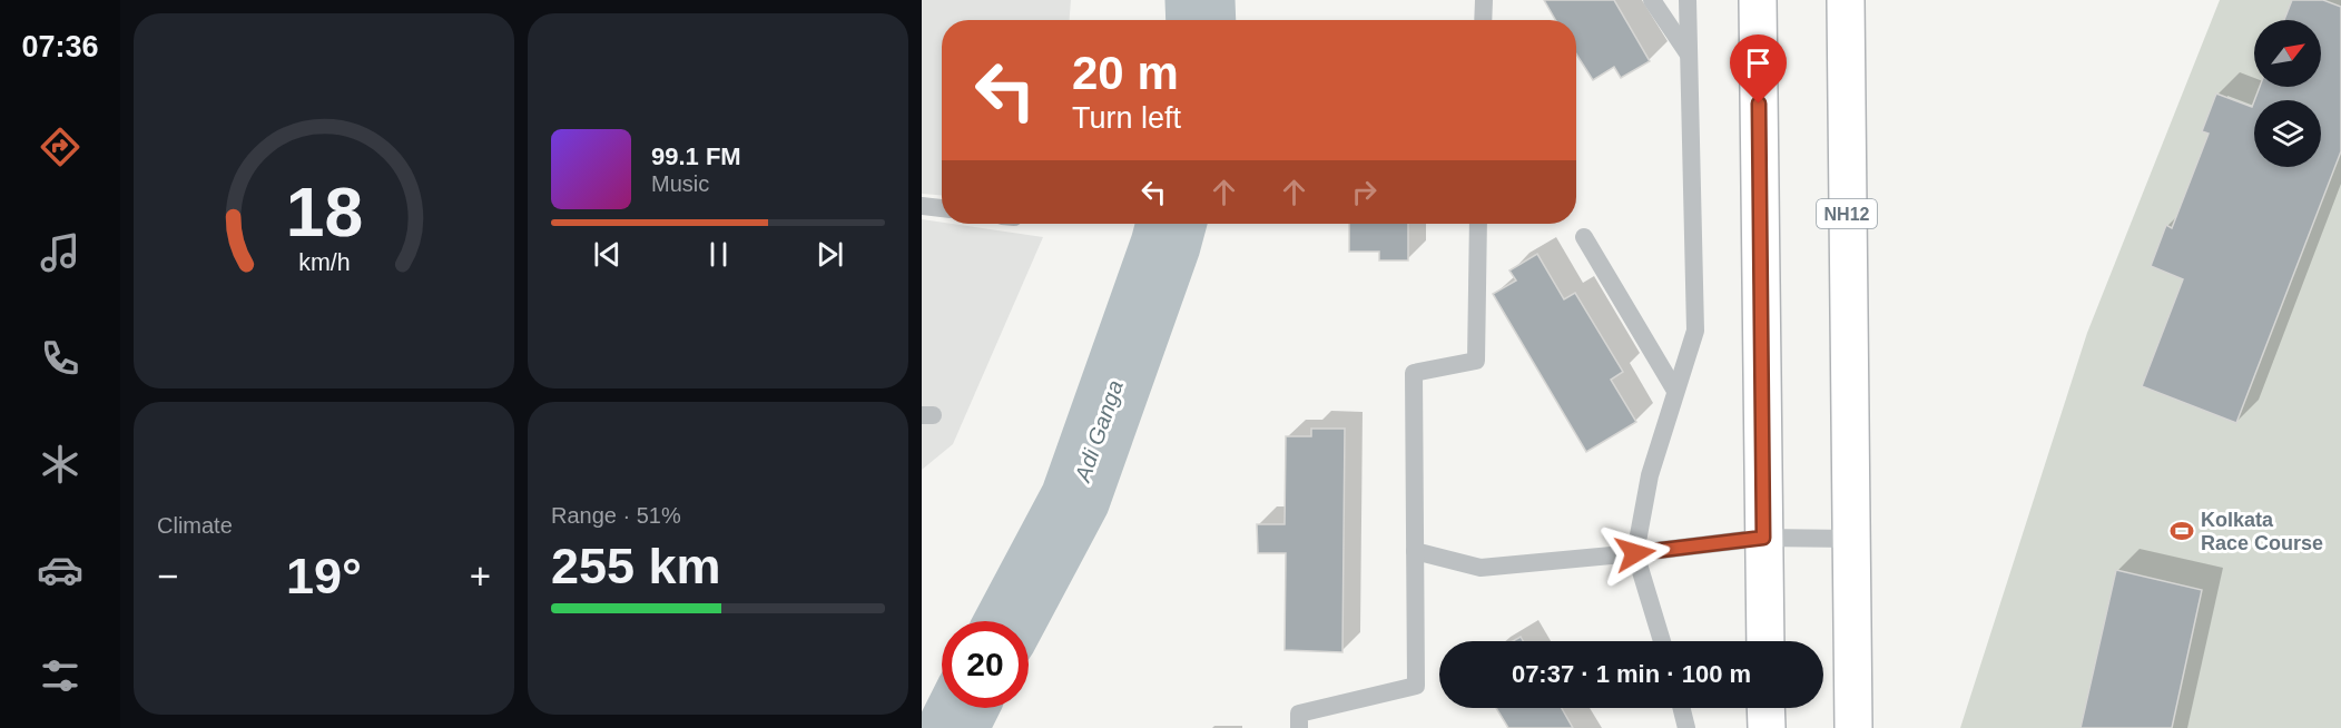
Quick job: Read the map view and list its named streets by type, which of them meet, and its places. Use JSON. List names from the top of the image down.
{
  "streets": {
    "highway": ["NH12"]
  },
  "water": ["Adi Ganga"],
  "places": {
    "sports": ["Kolkata Race Course"]
  },
  "north": "top right",
  "page": {
    "tabs": "07:36",
    "turn": ["20 m", "Turn left"],
    "song": ["99.1 FM", "Music"],
    "tile": [
      "Climate",
      ["Range · 51%", "255 km"]
    ],
    "heat": ["−", "19°", "+"],
    "limit": "20",
    "trip": "07:37 · 1 min · 100 m",
    "gauge": ["18", "km/h"]
  }
}
